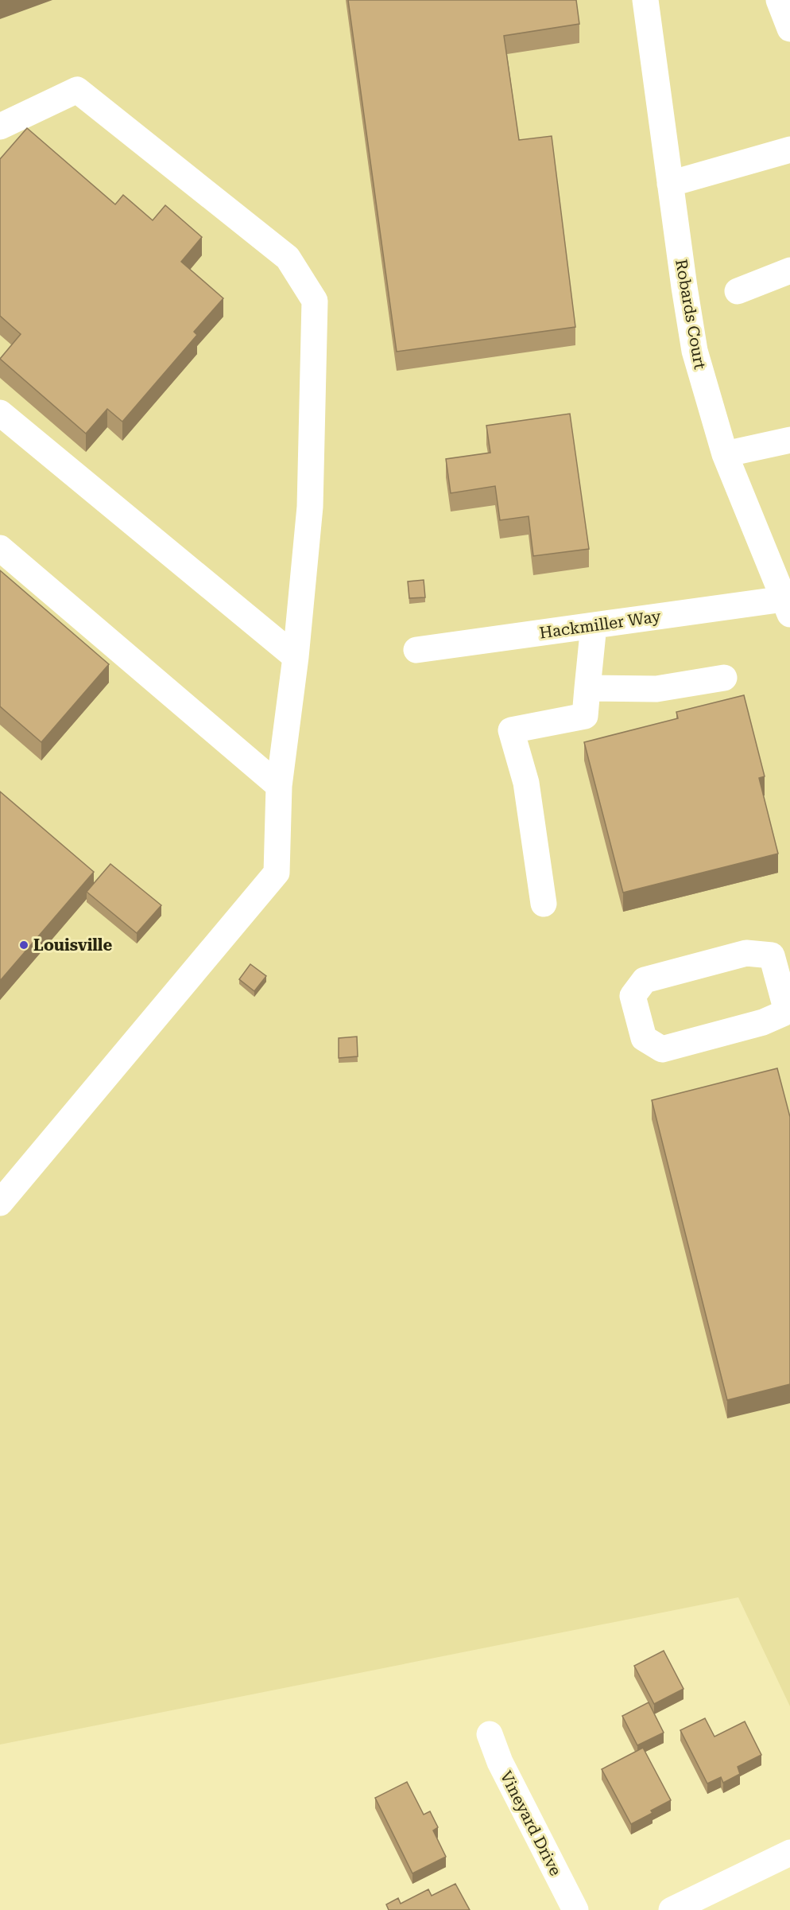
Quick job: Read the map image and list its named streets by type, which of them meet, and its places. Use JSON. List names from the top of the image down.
{
  "streets": {
    "street": ["Robards Court", "Hackmiller Way", "Vineyard Drive"]
  },
  "crossings": [
    ["Robards Court", "Hackmiller Way"]
  ],
  "places": ["Louisville"]
}
